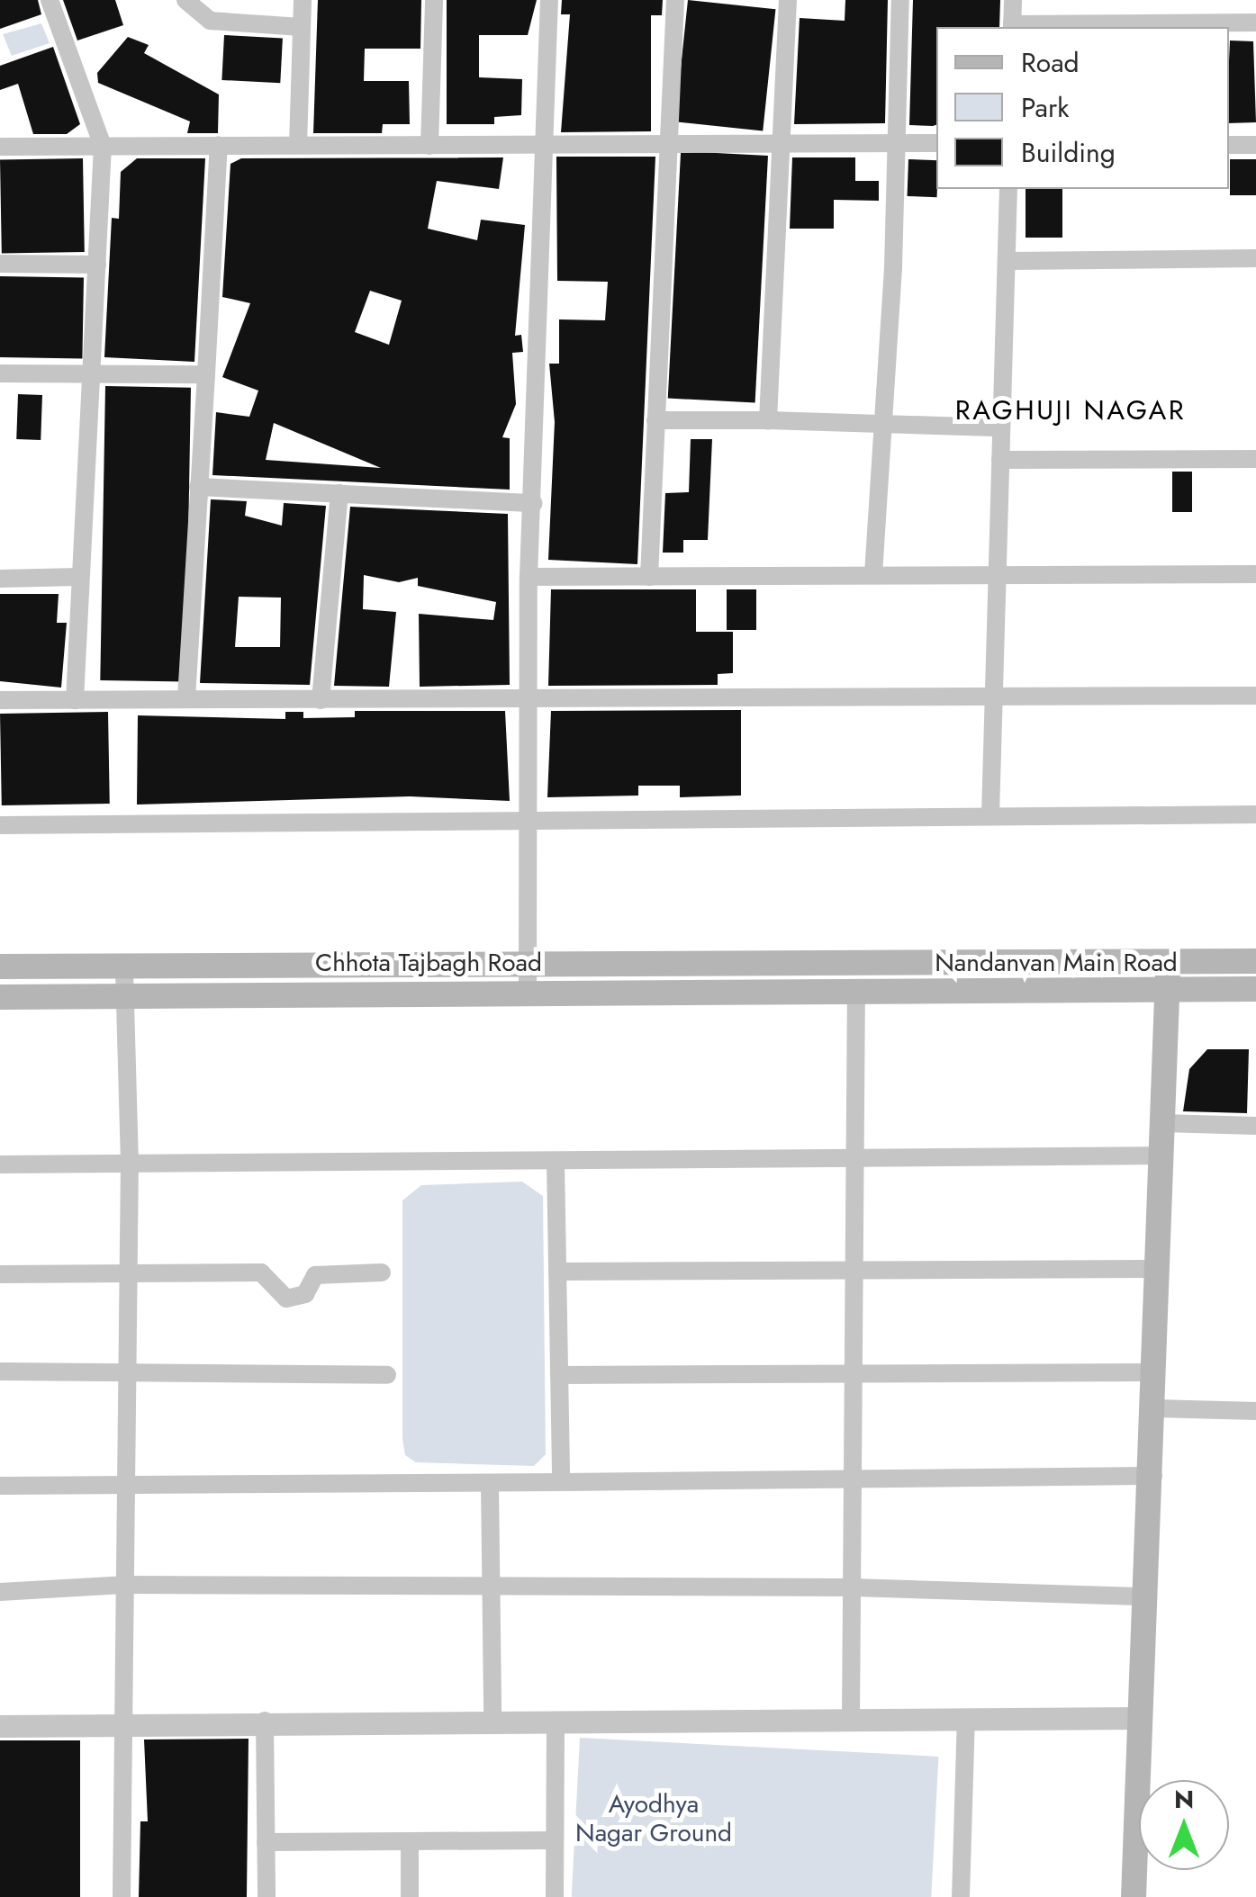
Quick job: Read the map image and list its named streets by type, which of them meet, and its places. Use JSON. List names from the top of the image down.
{
  "streets": {
    "main road": ["Chhota Tajbagh Road", "Nandanvan Main Road"]
  },
  "crossings": [
    ["Chhota Tajbagh Road", "Nandanvan Main Road"]
  ],
  "districts": ["RAGHUJI NAGAR"],
  "parks": ["Ayodhya Nagar Ground"],
  "legend": ["Road", "Park", "Building"],
  "north": "top"
}
